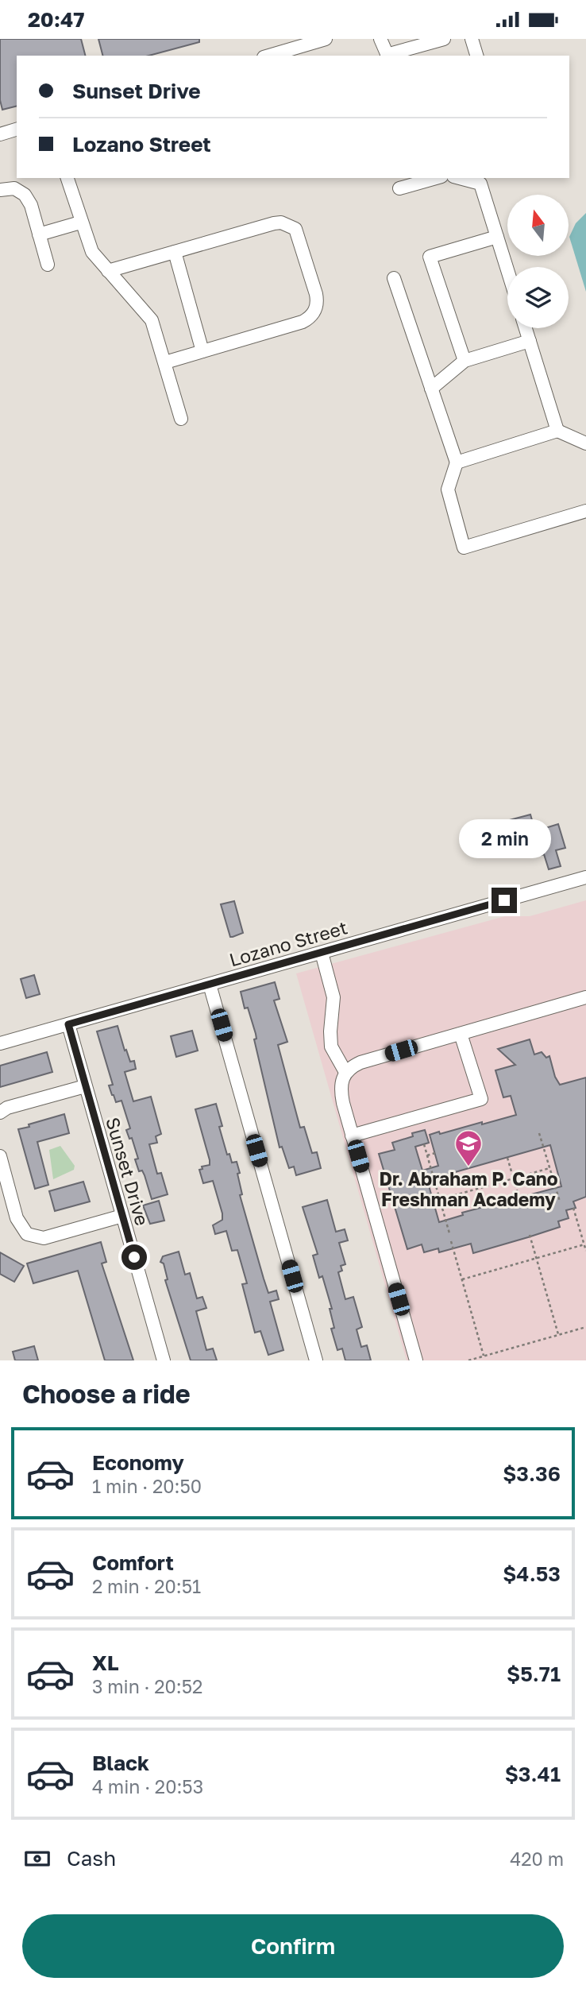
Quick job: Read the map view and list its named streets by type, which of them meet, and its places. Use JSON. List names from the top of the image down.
{
  "streets": {
    "street": ["Lozano Street", "Sunset Drive"]
  },
  "crossings": [
    ["Lozano Street", "Sunset Drive"]
  ],
  "places": {
    "school or university": ["Dr. Abraham P. Cano Freshman Academy"]
  },
  "north": "top",
  "page": {
    "status": "20:47",
    "banner": ["Sunset Drive", "Lozano Street"],
    "bubble": "2 min",
    "heading": "Choose a ride",
    "list": [
      {
        "name": "Economy",
        "note": "1 min · 20:50",
        "value": "$3.36"
      },
      {
        "name": "Comfort",
        "note": "2 min · 20:51",
        "value": "$4.53"
      },
      {
        "name": "XL",
        "note": "3 min · 20:52",
        "value": "$5.71"
      },
      {
        "name": "Black",
        "note": "4 min · 20:53",
        "value": "$3.41"
      }
    ],
    "pay": ["Cash", "420 m"],
    "buttons": "Confirm"
  }
}
